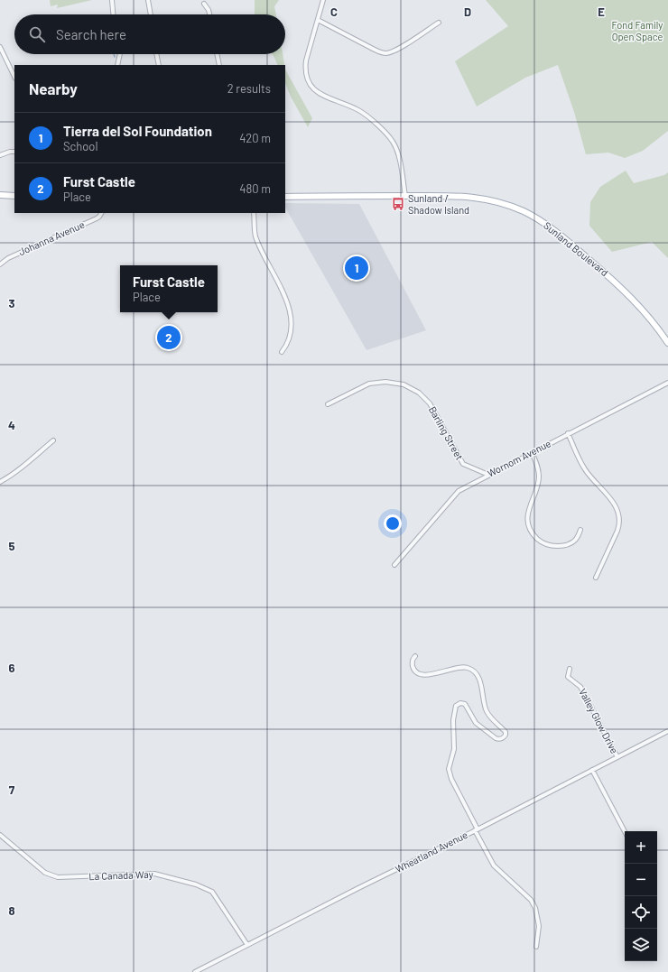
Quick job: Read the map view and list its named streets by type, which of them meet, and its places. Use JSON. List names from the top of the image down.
{
  "streets": {
    "main road": ["Sunland Boulevard"],
    "street": [
      "Johanna Avenue",
      "Barling Street",
      "Wornom Avenue",
      "Valley Glow Drive",
      "Wheatland Avenue",
      "La Canada Way"
    ]
  },
  "crossings": [
    ["Barling Street", "Wornom Avenue"],
    ["Valley Glow Drive", "Wheatland Avenue"],
    ["Wheatland Avenue", "La Canada Way"]
  ],
  "parks": ["Fond Family Open Space"],
  "places": {
    "bus stop": ["Sunland / Shadow Island"]
  },
  "page": {
    "search": "Search here",
    "heading": ["Nearby", "2 results"],
    "list": [
      {
        "mark": "1",
        "name": "Tierra del Sol Foundation",
        "note": "School",
        "value": "420 m"
      },
      {
        "mark": "2",
        "name": "Furst Castle",
        "note": "Place",
        "value": "480 m"
      }
    ],
    "pins": ["1", "2"],
    "popup": ["Furst Castle", "Place"],
    "map_buttons": ["+", "−"]
  },
  "grid": {
    "columns": ["C", "D", "E"],
    "rows": [
      "3",
      "4",
      "5",
      "6",
      "7",
      "8"
    ]
  }
}
